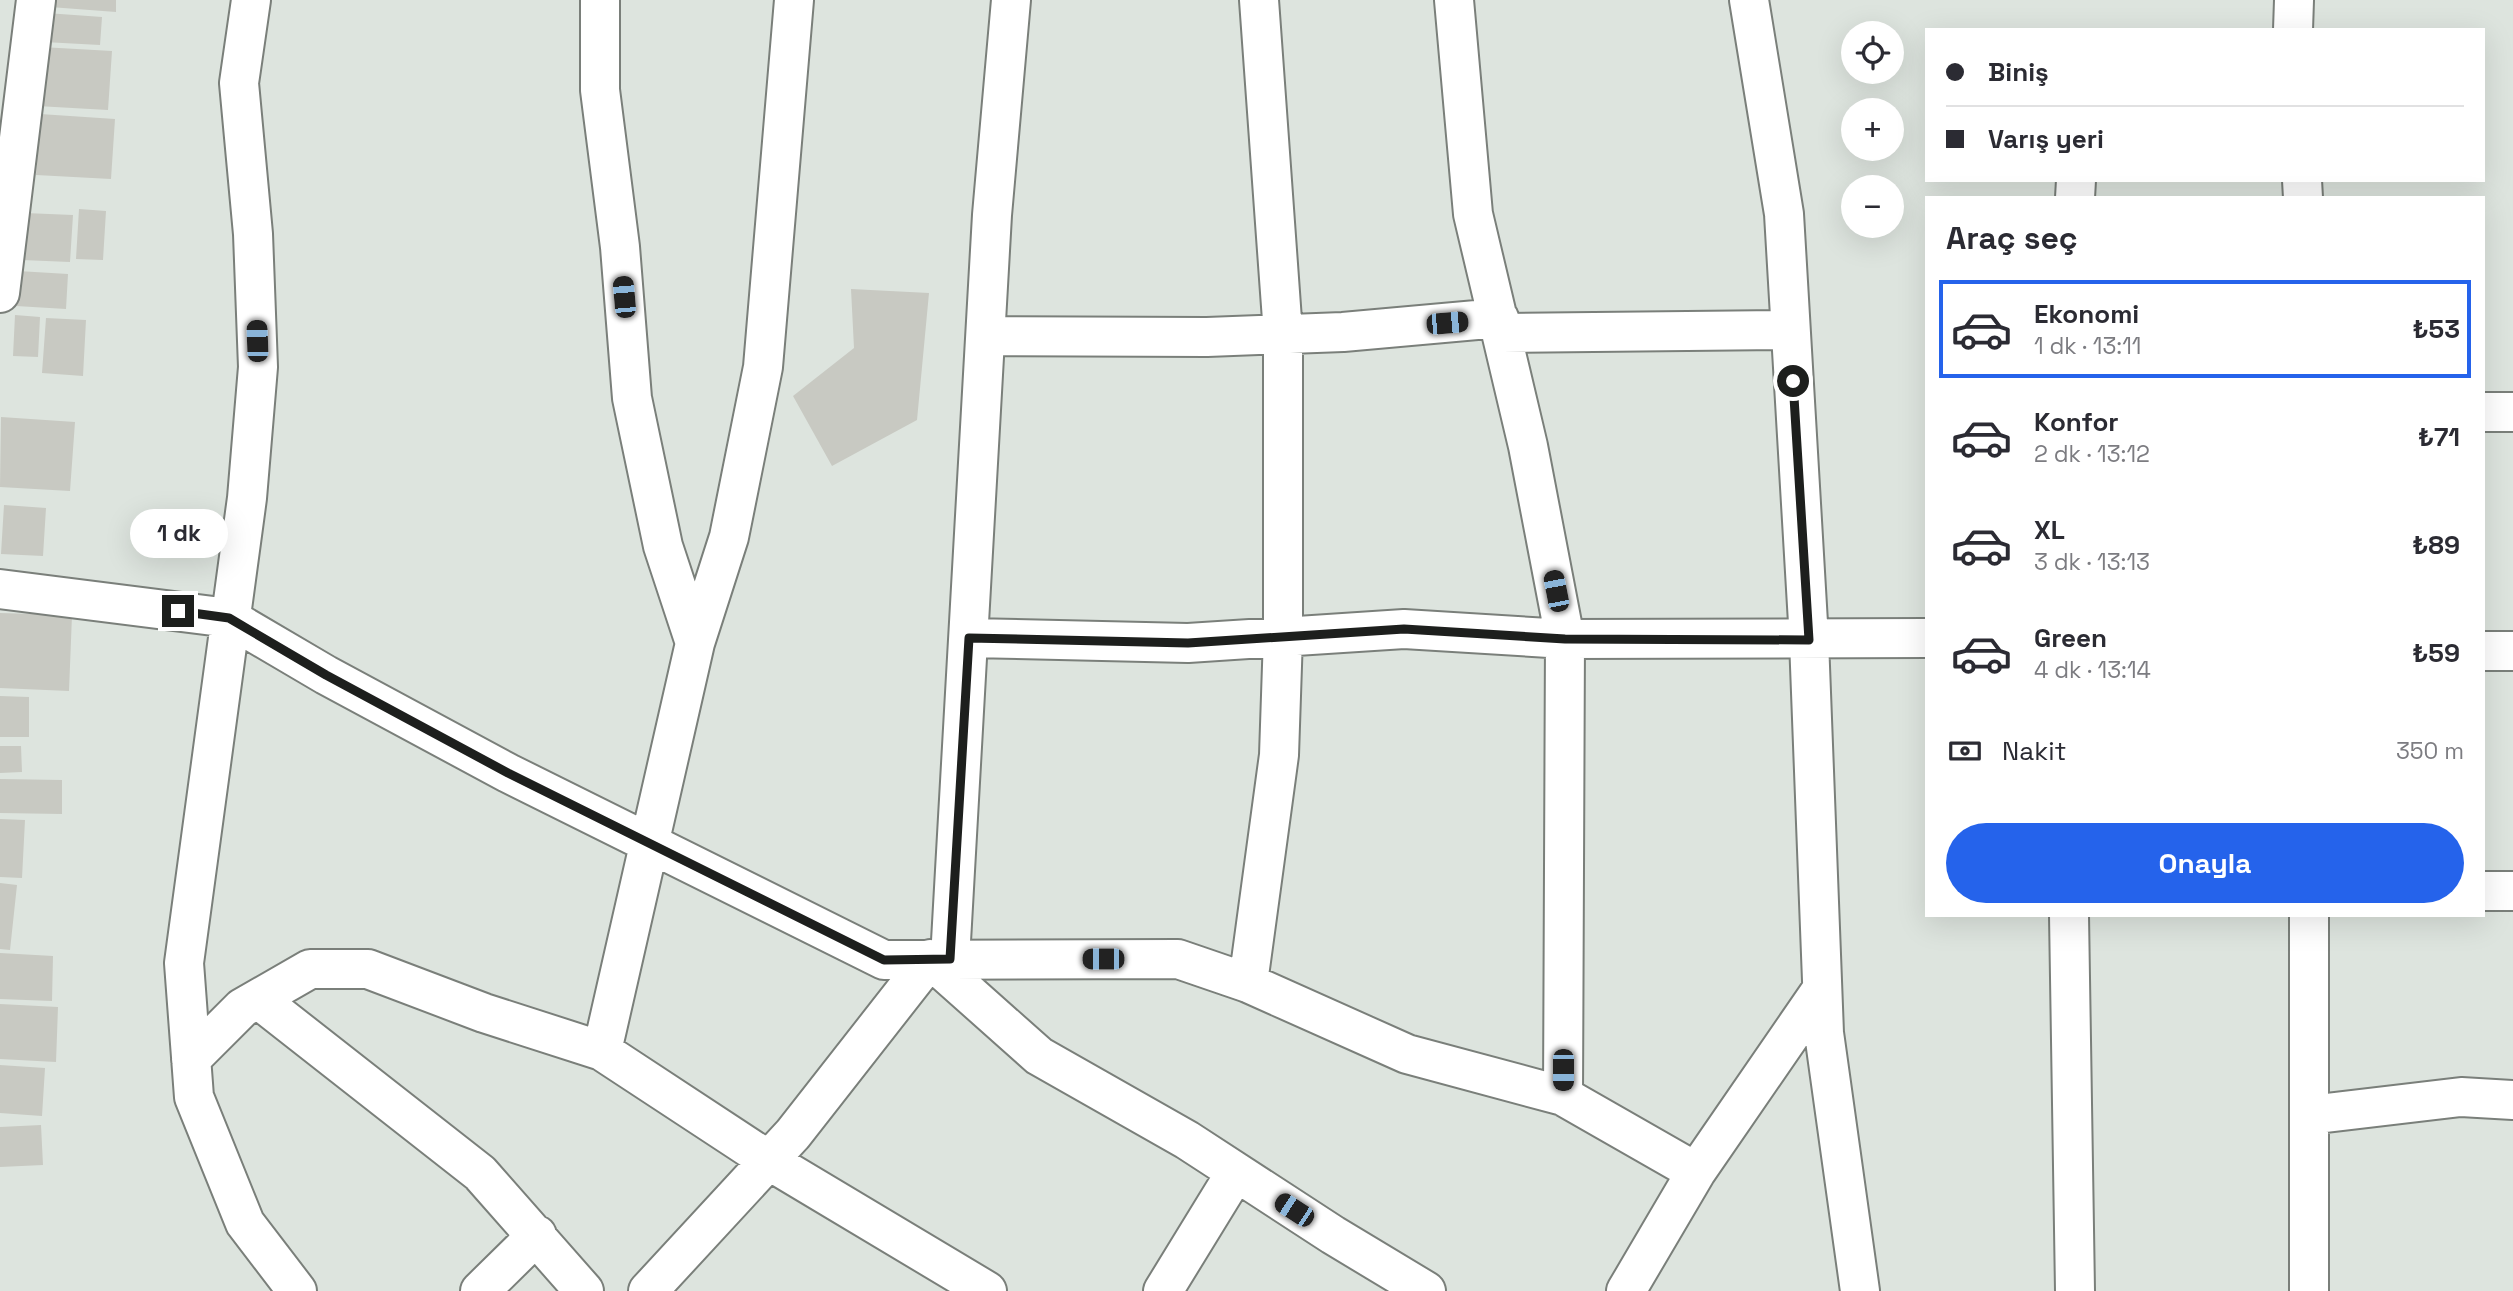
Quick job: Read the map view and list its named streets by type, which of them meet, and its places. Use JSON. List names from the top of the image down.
{
  "page": {
    "map_buttons": ["+", "−"],
    "banner": ["Biniş", "Varış yeri"],
    "heading": "Araç seç",
    "list": [
      {
        "name": "Ekonomi",
        "note": "1 dk · 13:11",
        "value": "₺53"
      },
      {
        "name": "Konfor",
        "note": "2 dk · 13:12",
        "value": "₺71"
      },
      {
        "name": "XL",
        "note": "3 dk · 13:13",
        "value": "₺89"
      },
      {
        "name": "Green",
        "note": "4 dk · 13:14",
        "value": "₺59"
      }
    ],
    "bubble": "1 dk",
    "pay": ["Nakit", "350 m"],
    "buttons": "Onayla"
  }
}
